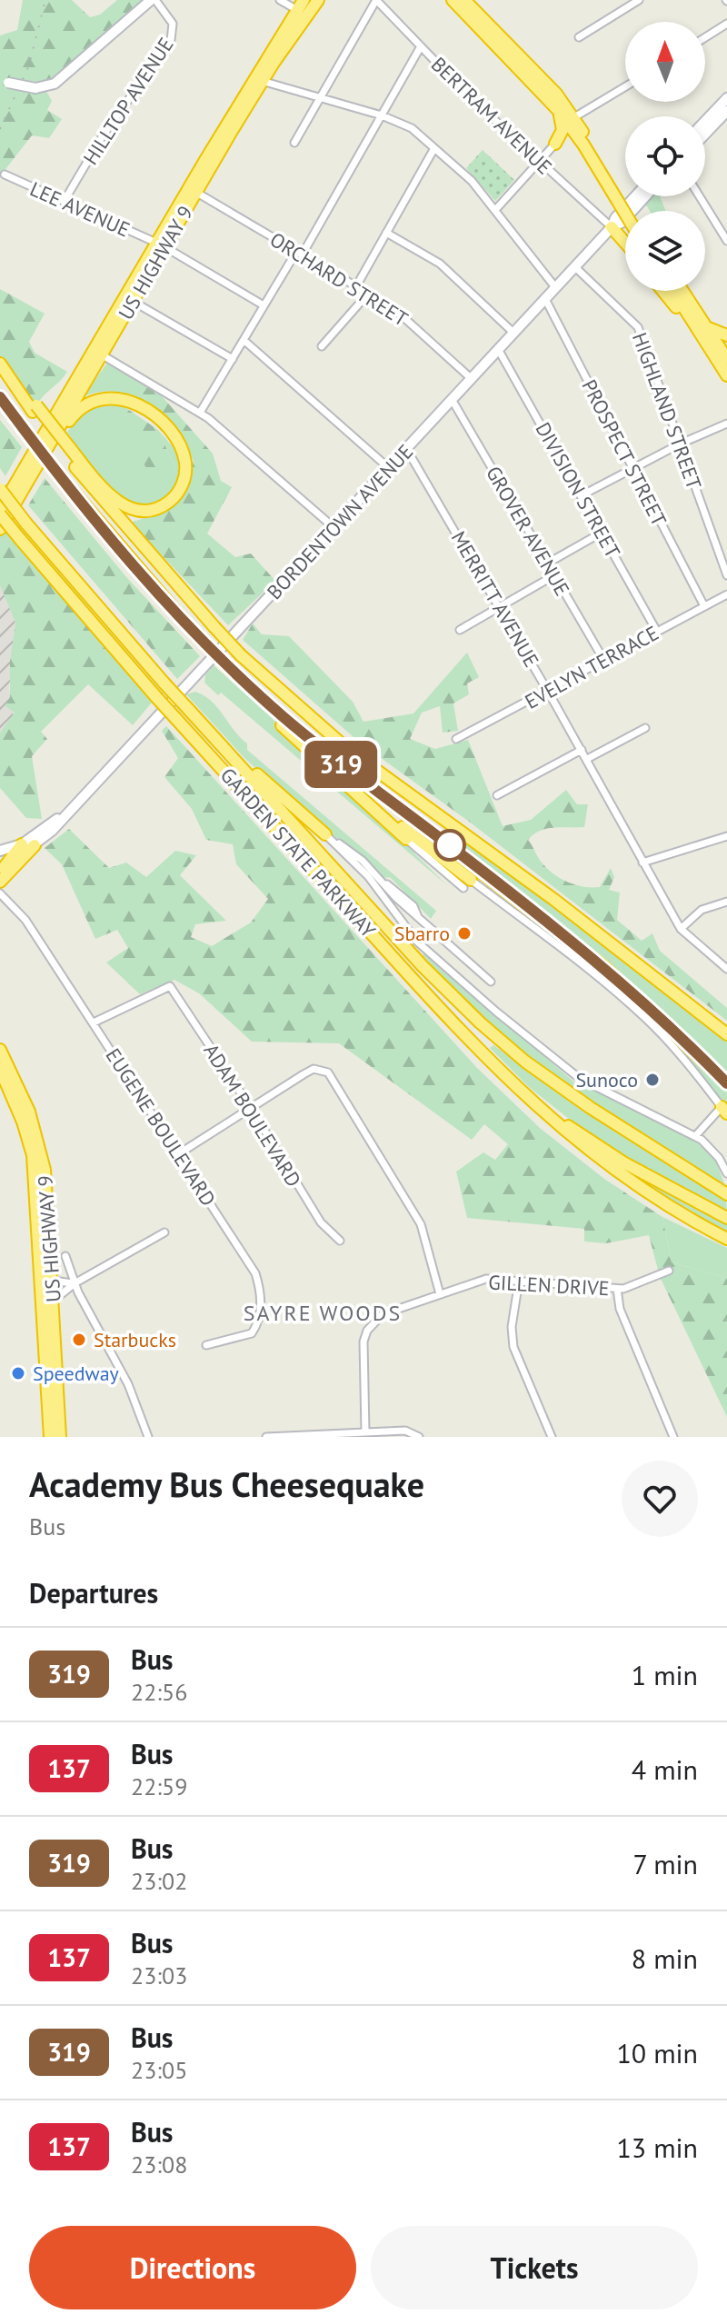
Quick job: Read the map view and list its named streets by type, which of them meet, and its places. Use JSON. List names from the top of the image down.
{
  "streets": {
    "highway": ["US HIGHWAY 9", "GARDEN STATE PARKWAY"],
    "street": [
      "HILLTOP AVENUE",
      "BERTRAM AVENUE",
      "LEE AVENUE",
      "ORCHARD STREET",
      "HIGHLAND STREET",
      "PROSPECT STREET",
      "DIVISION STREET",
      "BORDENTOWN AVENUE",
      "GROVER AVENUE",
      "MERRITT AVENUE",
      "EVELYN TERRACE",
      "ADAM BOULEVARD",
      "EUGENE BOULEVARD",
      "GILLEN DRIVE"
    ]
  },
  "crossings": [
    ["HILLTOP AVENUE", "LEE AVENUE"],
    ["BERTRAM AVENUE", "BORDENTOWN AVENUE"],
    ["LEE AVENUE", "US HIGHWAY 9"],
    ["US HIGHWAY 9", "ORCHARD STREET"],
    ["US HIGHWAY 9", "GARDEN STATE PARKWAY"],
    ["ORCHARD STREET", "BORDENTOWN AVENUE"],
    ["HIGHLAND STREET", "BORDENTOWN AVENUE"],
    ["PROSPECT STREET", "BORDENTOWN AVENUE"],
    ["PROSPECT STREET", "EVELYN TERRACE"],
    ["DIVISION STREET", "BORDENTOWN AVENUE"],
    ["DIVISION STREET", "EVELYN TERRACE"],
    ["BORDENTOWN AVENUE", "GROVER AVENUE"],
    ["BORDENTOWN AVENUE", "MERRITT AVENUE"],
    ["GROVER AVENUE", "EVELYN TERRACE"],
    ["MERRITT AVENUE", "EVELYN TERRACE"],
    ["ADAM BOULEVARD", "EUGENE BOULEVARD"]
  ],
  "districts": ["SAYRE WOODS"],
  "places": [
    "Sbarro",
    "Sunoco",
    "Starbucks",
    "Speedway"
  ],
  "lines": ["bus line 319"],
  "north": "top",
  "page": {
    "on_map": "319",
    "heading": [
      ["Academy Bus Cheesequake", "Bus"],
      "Departures"
    ],
    "list": [
      {
        "mark": "319",
        "name": "Bus",
        "note": "22:56",
        "value": "1 min"
      },
      {
        "mark": "137",
        "name": "Bus",
        "note": "22:59",
        "value": "4 min"
      },
      {
        "mark": "319",
        "name": "Bus",
        "note": "23:02",
        "value": "7 min"
      },
      {
        "mark": "137",
        "name": "Bus",
        "note": "23:03",
        "value": "8 min"
      },
      {
        "mark": "319",
        "name": "Bus",
        "note": "23:05",
        "value": "10 min"
      },
      {
        "mark": "137",
        "name": "Bus",
        "note": "23:08",
        "value": "13 min"
      }
    ],
    "buttons": ["Directions", "Tickets"]
  }
}
